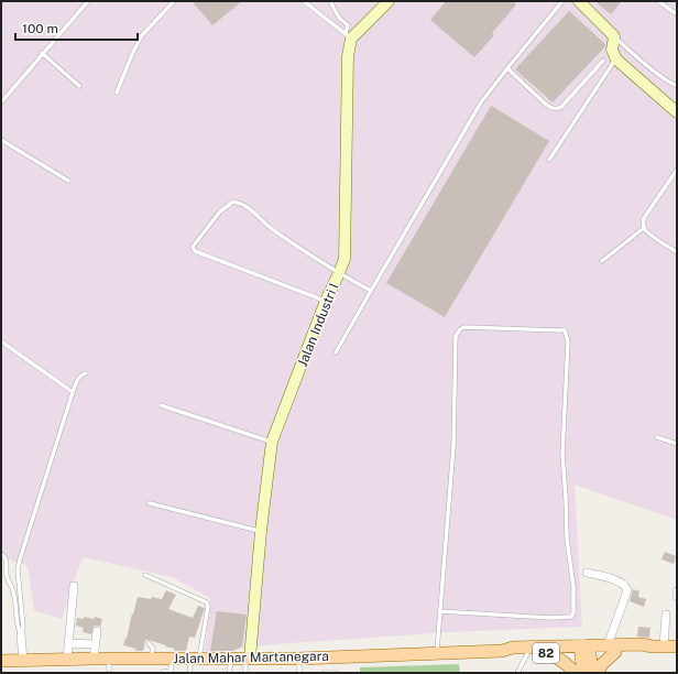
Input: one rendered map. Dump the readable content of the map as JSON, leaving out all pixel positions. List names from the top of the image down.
{
  "streets": {
    "main road": ["Jalan Industri I", "82", "Jalan Mahar Martanegara"]
  },
  "crossings": [
    ["Jalan Industri I", "Jalan Mahar Martanegara"]
  ],
  "scale_bar": "100 m"
}
